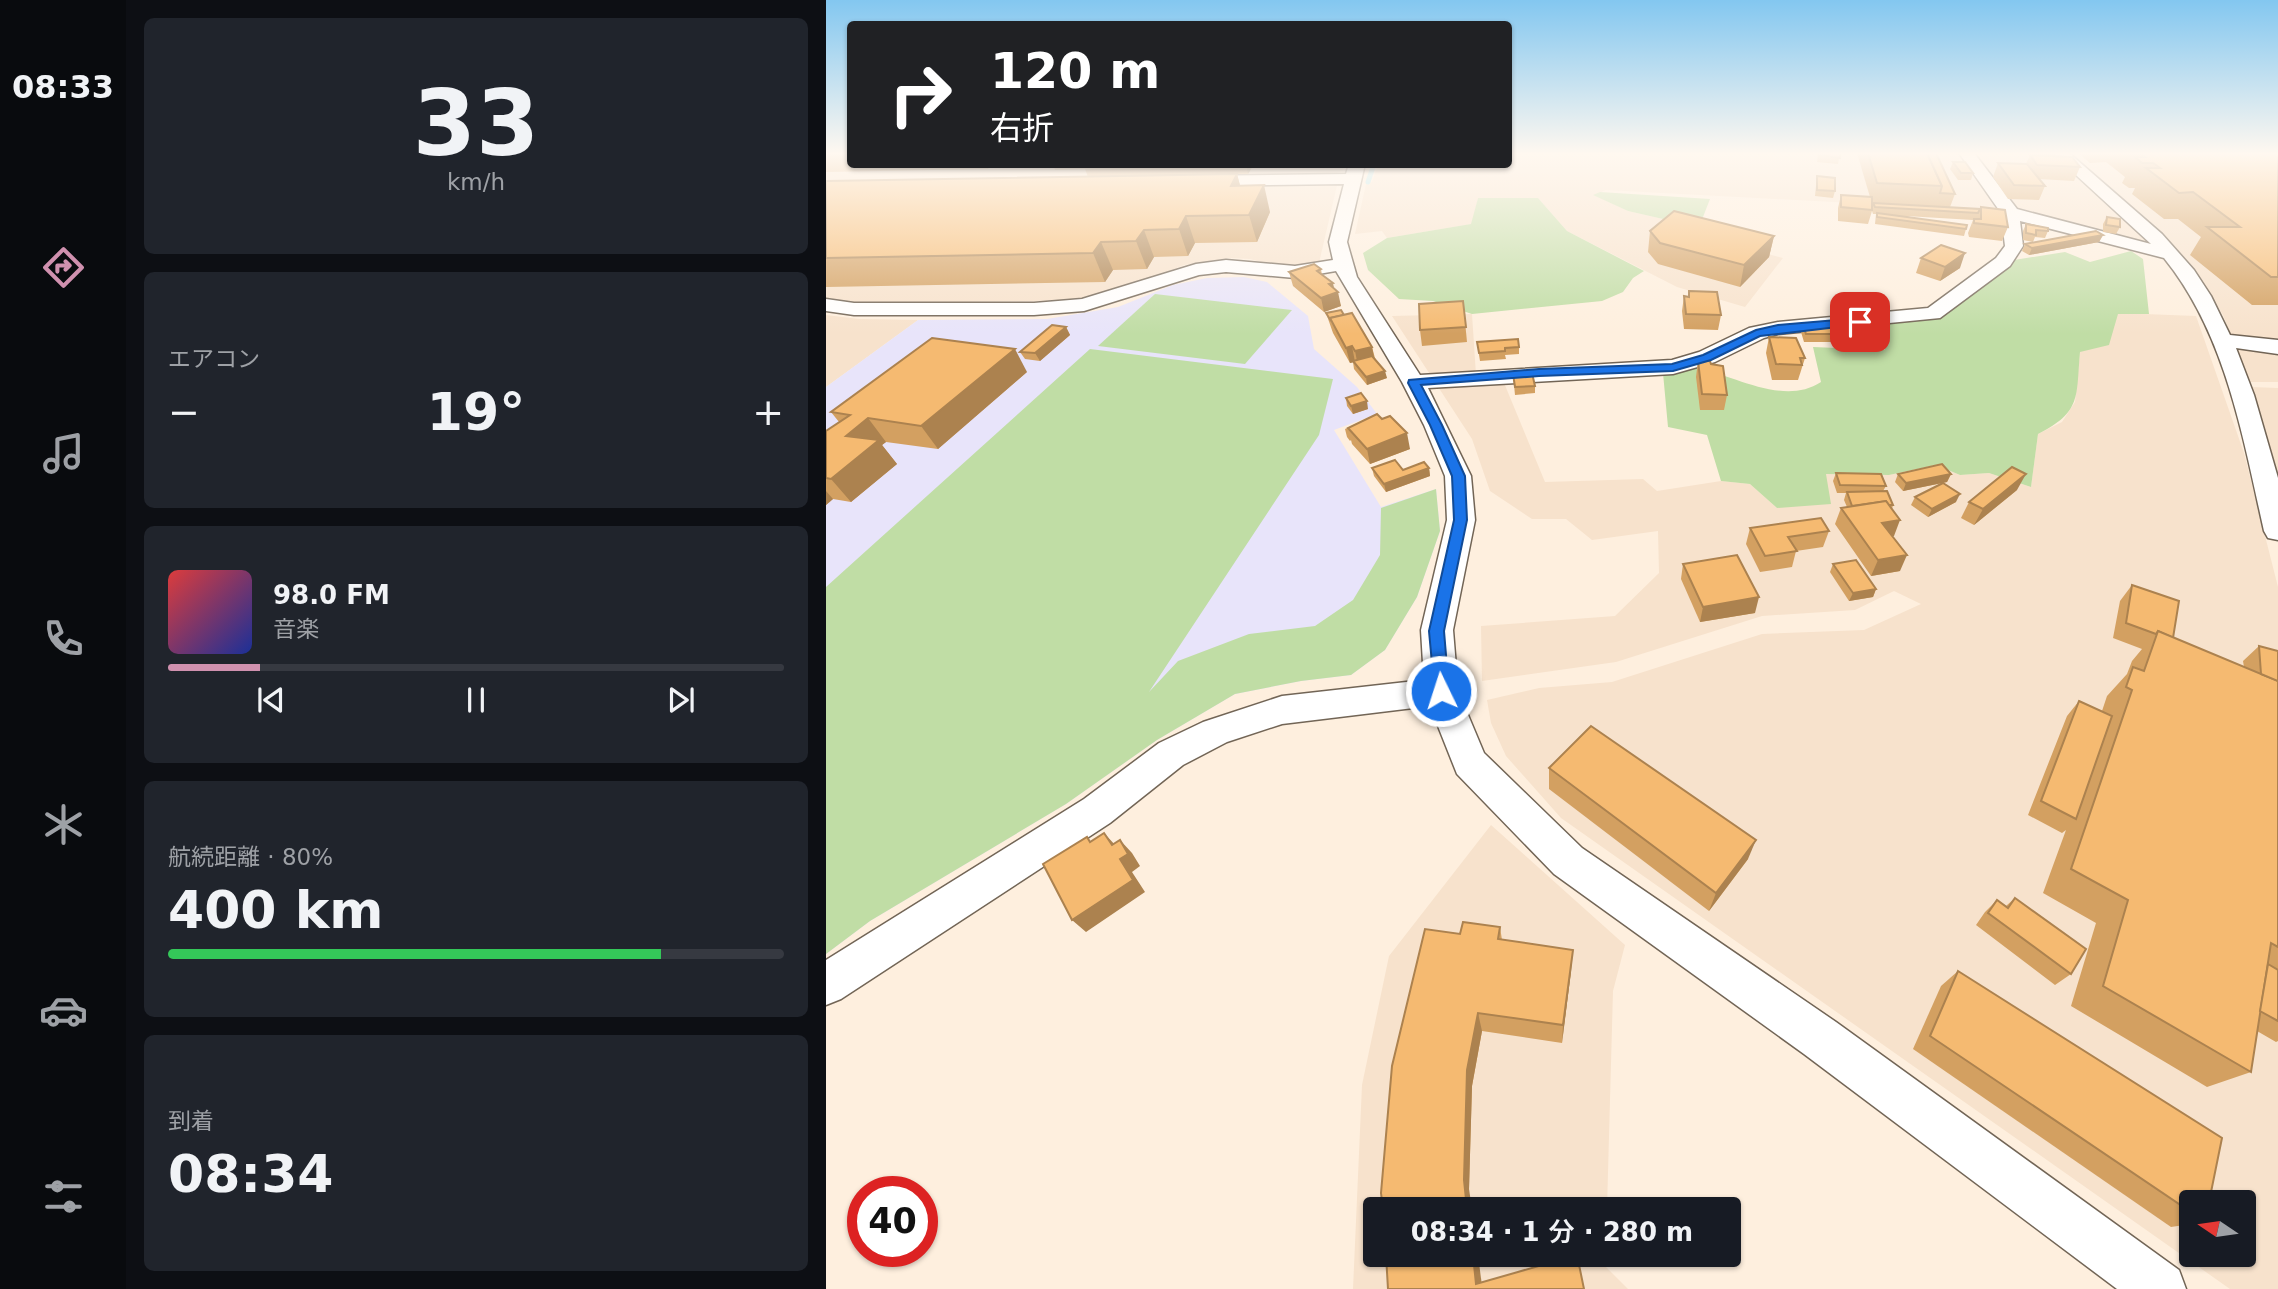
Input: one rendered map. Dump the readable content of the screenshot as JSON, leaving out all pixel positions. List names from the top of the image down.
{
  "north": "left",
  "page": {
    "tabs": "08:33",
    "tile": [
      ["33", "km/h"],
      "エアコン",
      ["航続距離 · 80%", "400 km"],
      ["到着", "08:34"]
    ],
    "turn": ["120 m", "右折"],
    "heat": ["−", "19°", "+"],
    "song": ["98.0 FM", "音楽"],
    "limit": "40",
    "trip": "08:34 · 1 分 · 280 m"
  }
}
